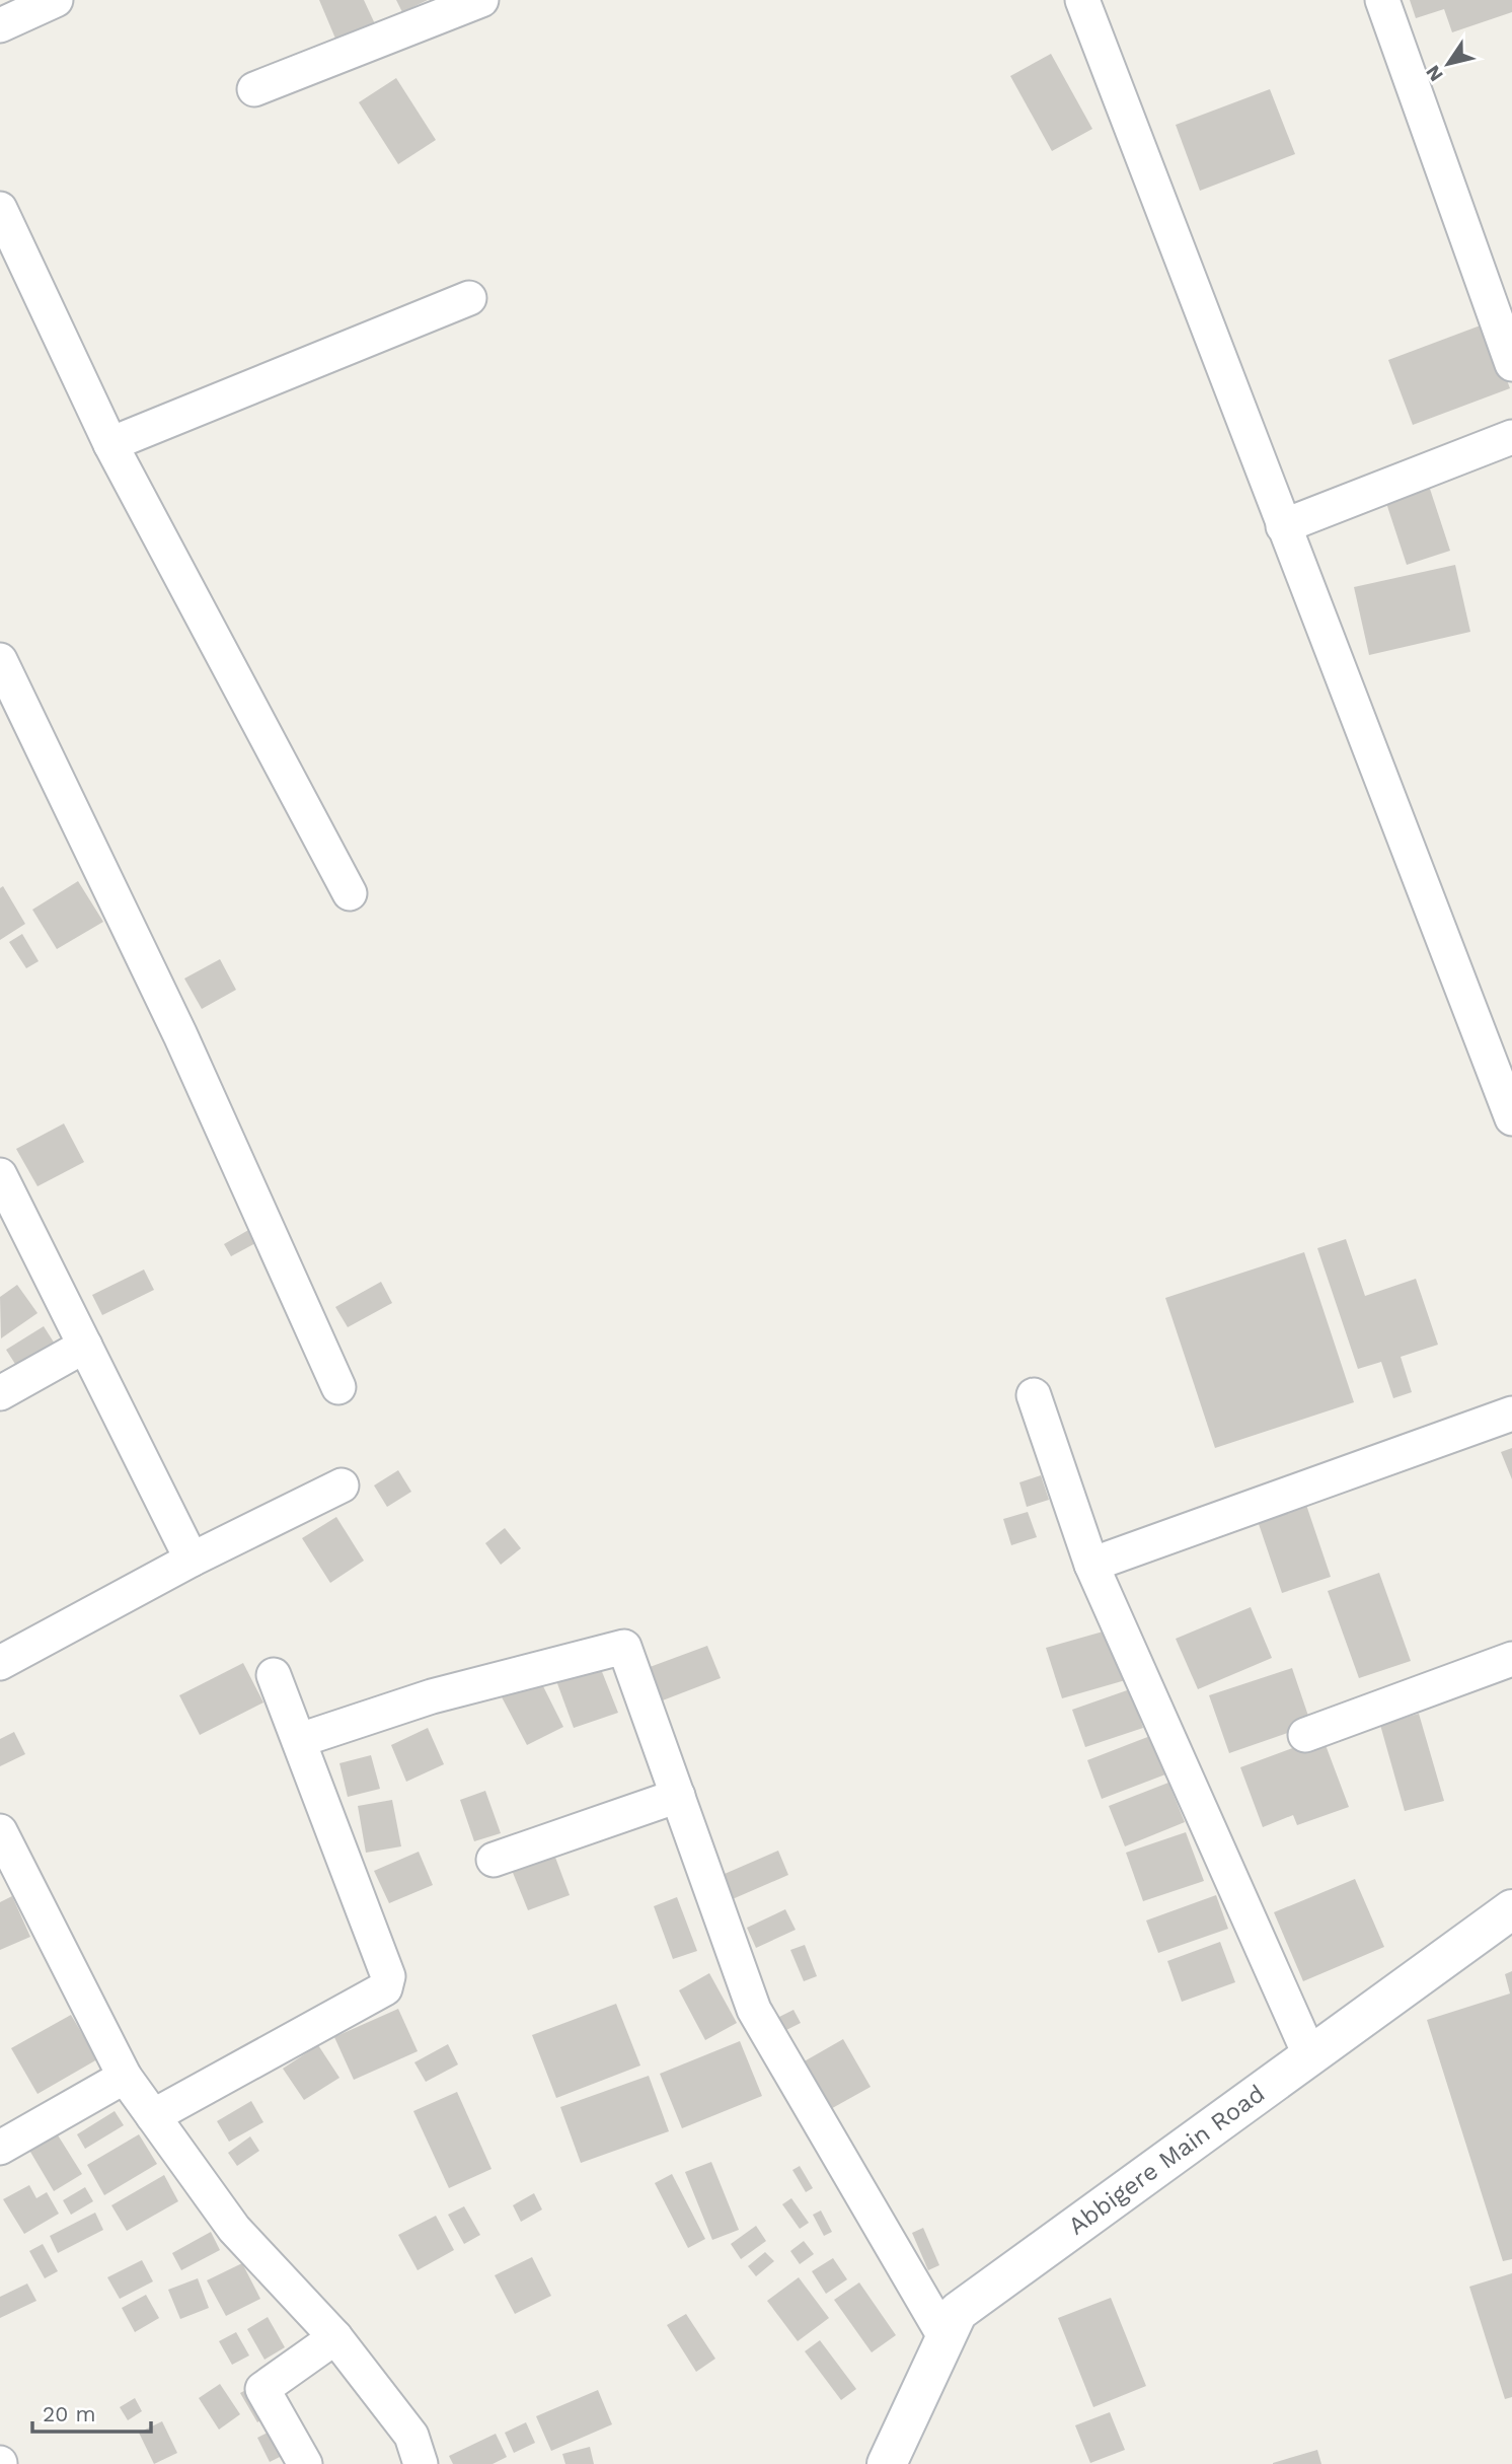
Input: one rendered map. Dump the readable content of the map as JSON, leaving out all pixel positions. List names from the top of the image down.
{
  "streets": {
    "main road": ["Abbigere Main Road"]
  },
  "scale_bar": "20 m",
  "north": "bottom left"
}
